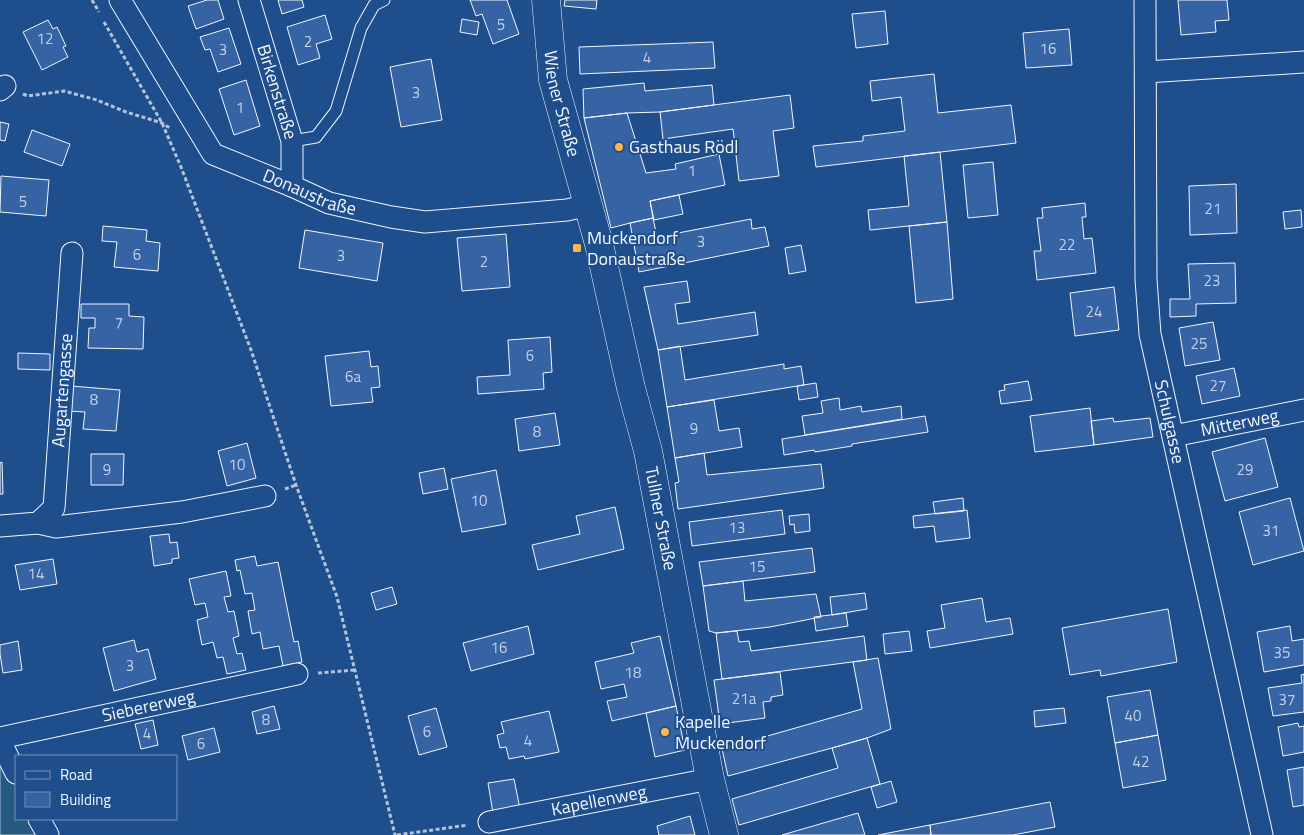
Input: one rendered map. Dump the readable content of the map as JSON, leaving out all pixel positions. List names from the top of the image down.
{
  "streets": {
    "main road": ["Wiener Straße", "Tullner Straße"],
    "street": [
      "Birkenstraße",
      "Donaustraße",
      "Augartengasse",
      "Schulgasse",
      "Mitterweg",
      "Siebererweg",
      "Kapellenweg"
    ]
  },
  "crossings": [
    ["Birkenstraße", "Donaustraße"],
    ["Wiener Straße", "Donaustraße"],
    ["Wiener Straße", "Tullner Straße"],
    ["Donaustraße", "Tullner Straße"],
    ["Schulgasse", "Mitterweg"],
    ["Tullner Straße", "Kapellenweg"]
  ],
  "places": {
    "other": ["Gasthaus Rödl", "Kapelle Muckendorf"],
    "transit": ["Muckendorf Donaustraße"]
  },
  "house_numbers": [
    "5",
    "12",
    "2",
    "16",
    "3",
    "4",
    "3",
    "1",
    "1",
    "5",
    "21",
    "3",
    "22",
    "6",
    "3",
    "2",
    "23",
    "24",
    "7",
    "25",
    "6",
    "6a",
    "27",
    "8",
    "9",
    "8",
    "10",
    "9",
    "29",
    "10",
    "13",
    "31",
    "15",
    "14",
    "16",
    "35",
    "3",
    "18",
    "21a",
    "37",
    "40",
    "8",
    "6",
    "4",
    "4",
    "6",
    "42"
  ],
  "legend": ["Road", "Building"]
}
